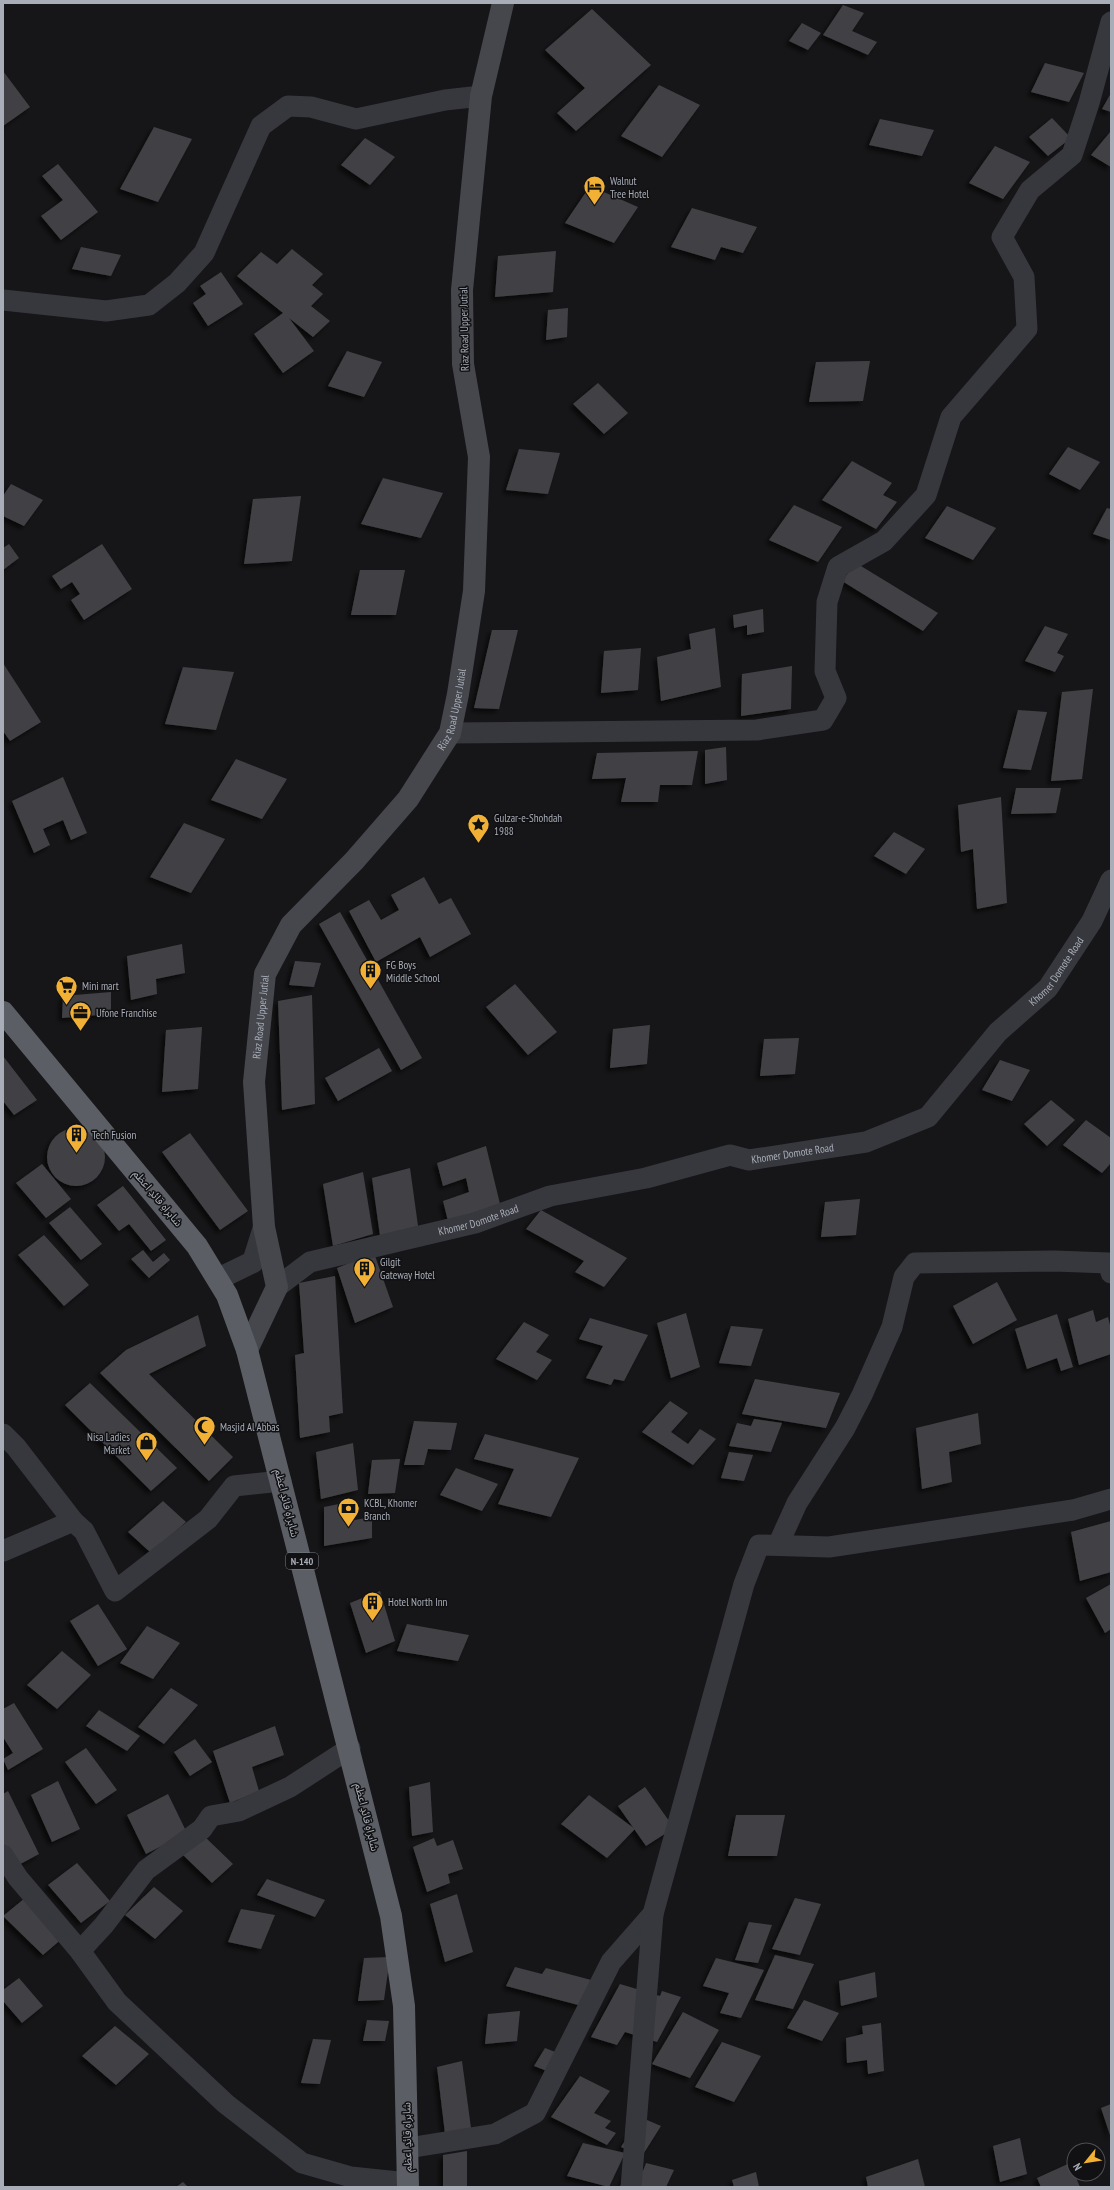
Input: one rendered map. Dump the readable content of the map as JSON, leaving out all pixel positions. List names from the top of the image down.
{
  "streets": {
    "highway": ["شاہراہِ قائدِ اعظم", "N-140"],
    "main road": ["Riaz Road Upper Jutial"],
    "street": ["Khomer Domote Road"]
  },
  "crossings": [
    ["Riaz Road Upper Jutial", "Khomer Domote Road"]
  ],
  "places": {
    "hotel": ["Walnut Tree Hotel"],
    "place": ["Gulzar-e-Shohdah 1988"],
    "building": [
      "FG Boys Middle School",
      "Tech Fusion",
      "Gilgit Gateway Hotel",
      "Hotel North Inn"
    ],
    "supermarket": ["Mini mart"],
    "office": ["Ufone Franchise"],
    "mosque": ["Masjid Al Abbas"],
    "shop": ["Nisa Ladies Market"],
    "bank": ["KCBL, Khomer Branch"]
  },
  "north": "bottom left"
}
